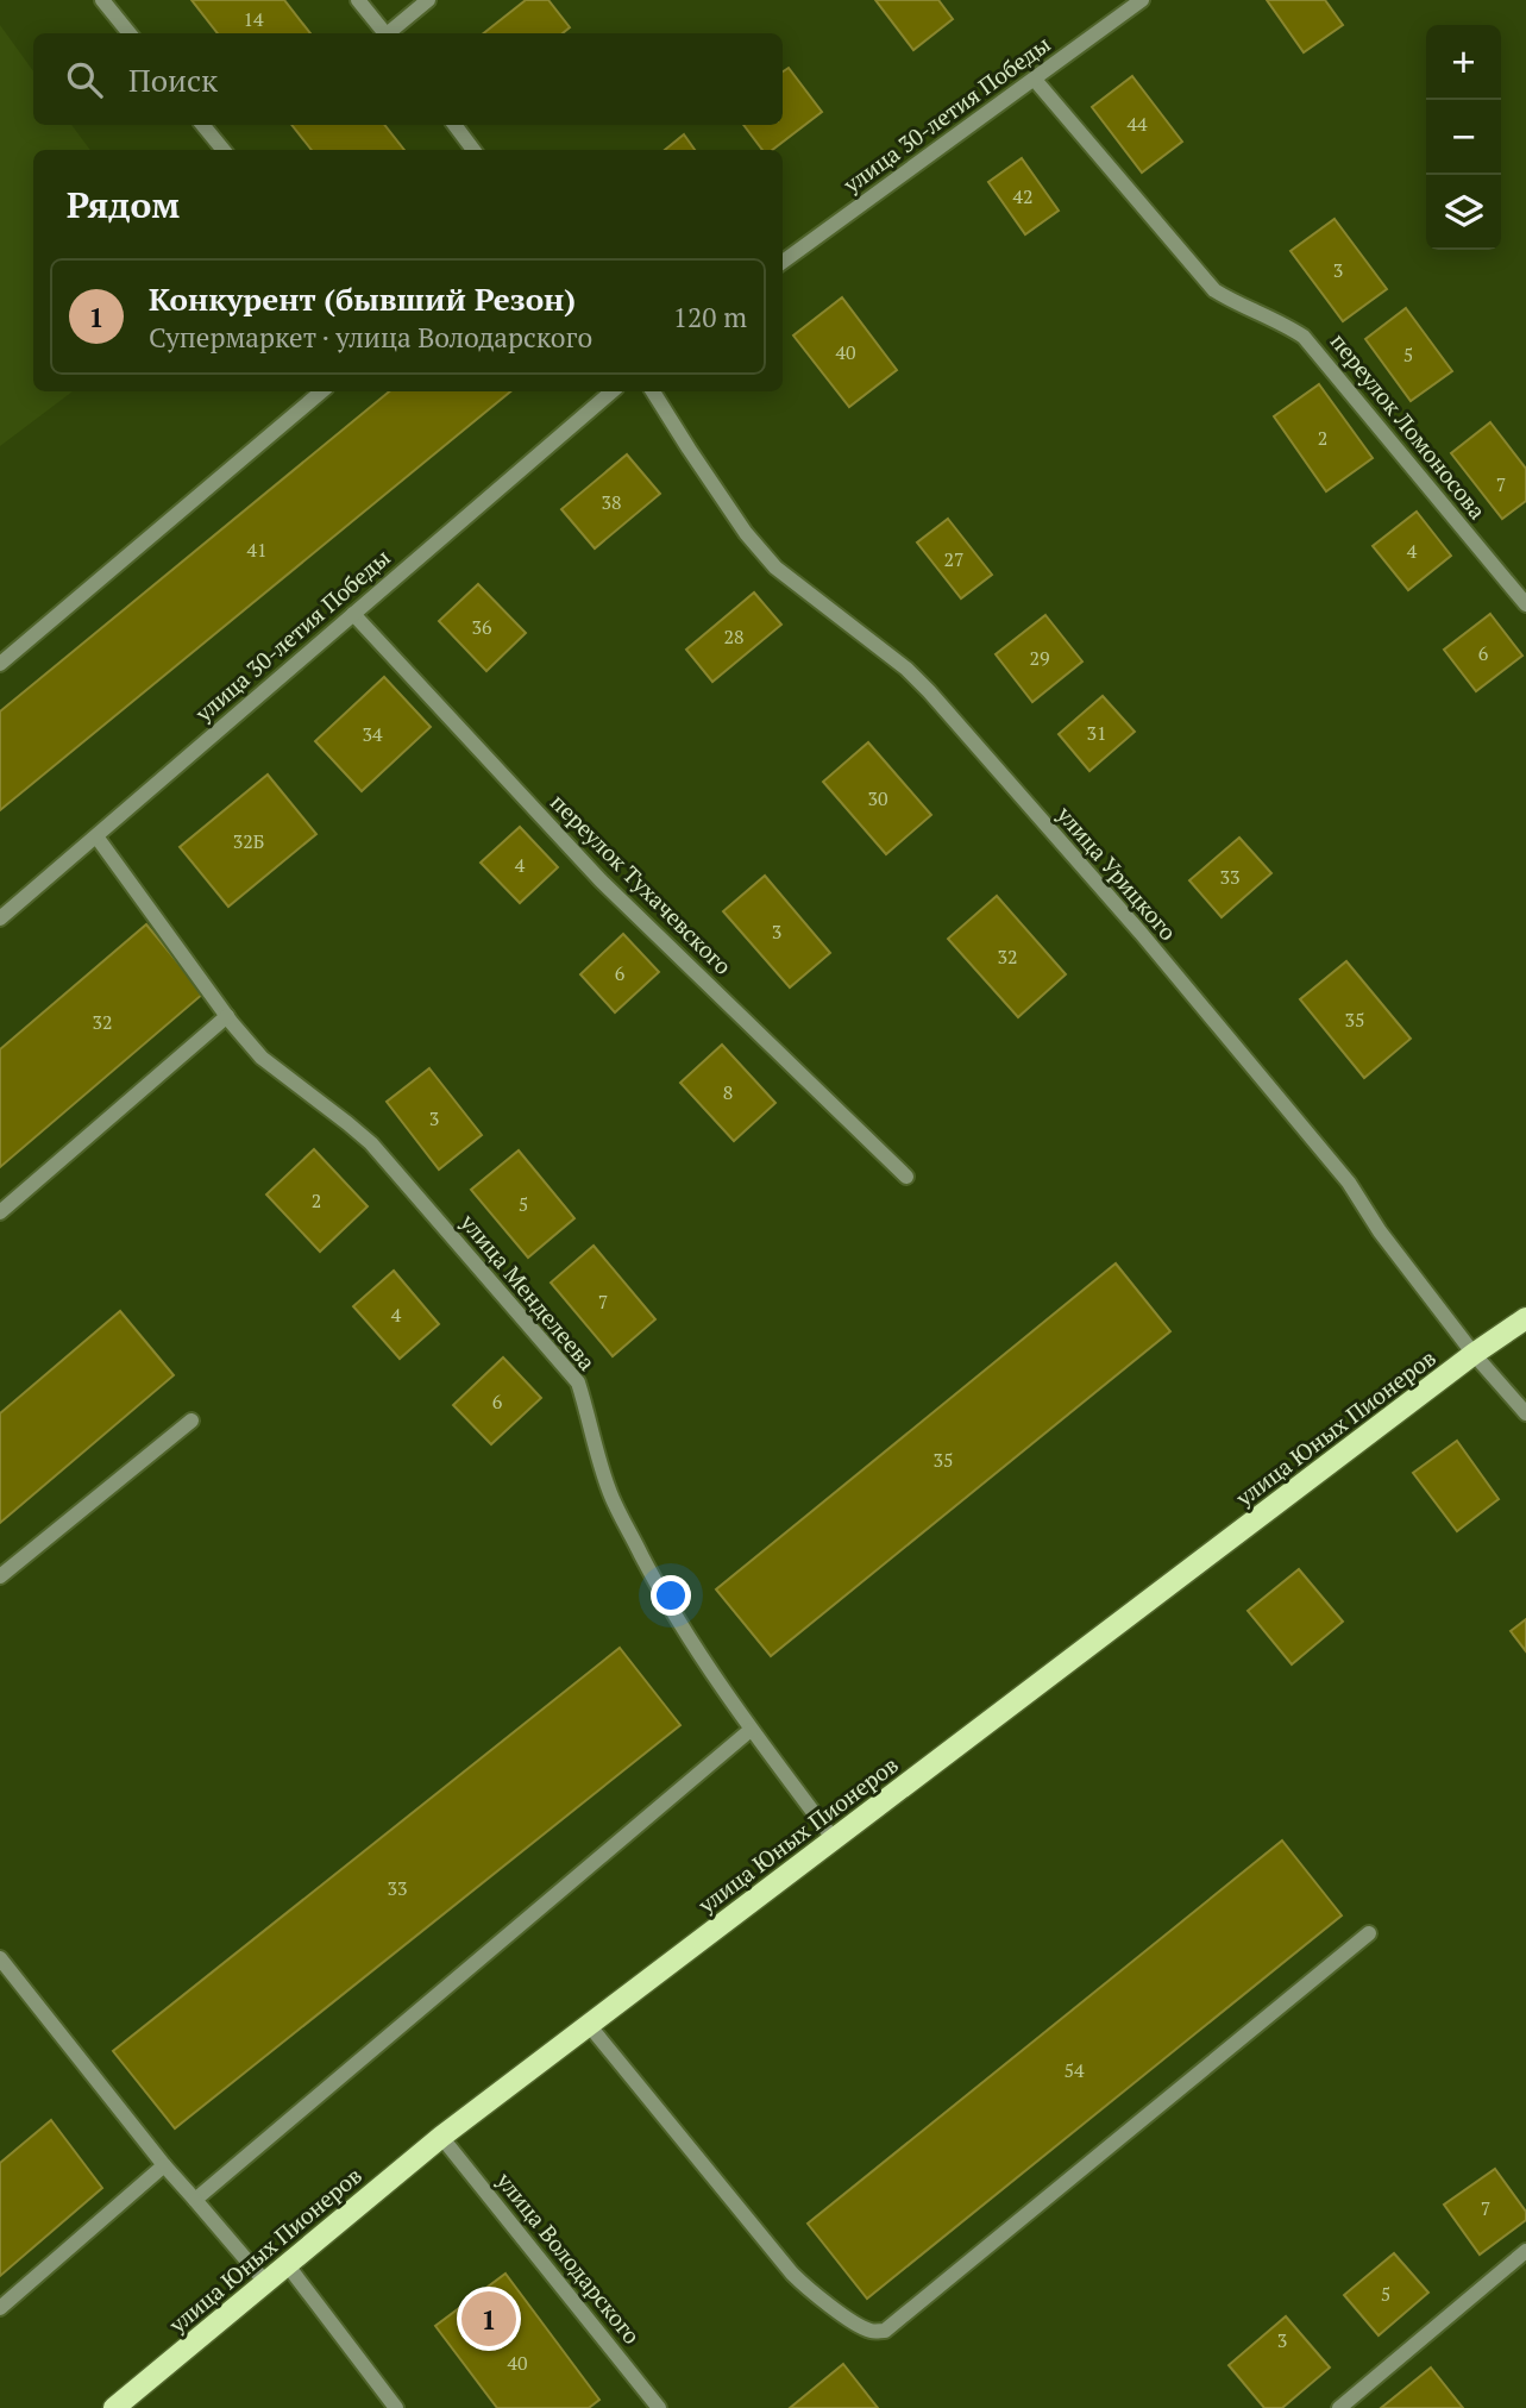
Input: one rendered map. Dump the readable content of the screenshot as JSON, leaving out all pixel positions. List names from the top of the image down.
{
  "streets": {
    "main road": ["улица Юных Пионеров"],
    "street": [
      "улица 30-летия Победы",
      "переулок Ломоносова",
      "улица Урицкого",
      "переулок Тухачевского",
      "улица Менделеева",
      "улица Володарского"
    ]
  },
  "crossings": [
    ["улица 30-летия Победы", "переулок Ломоносова"],
    ["улица 30-летия Победы", "переулок Тухачевского"],
    ["улица 30-летия Победы", "улица Менделеева"],
    ["улица Урицкого", "улица Юных Пионеров"],
    ["улица Менделеева", "улица Юных Пионеров"],
    ["улица Юных Пионеров", "улица Володарского"]
  ],
  "house_numbers": [
    "14",
    "44",
    "42",
    "3",
    "40",
    "5",
    "2",
    "7",
    "38",
    "41",
    "4",
    "27",
    "36",
    "28",
    "6",
    "29",
    "31",
    "34",
    "30",
    "32Б",
    "4",
    "33",
    "3",
    "32",
    "6",
    "35",
    "32",
    "8",
    "3",
    "2",
    "5",
    "7",
    "4",
    "6",
    "35",
    "33",
    "54",
    "7",
    "5",
    "3",
    "40"
  ],
  "page": {
    "map_buttons": ["+", "−"],
    "search": "Поиск",
    "heading": "Рядом",
    "list": [
      {
        "mark": "1",
        "name": "Конкурент (бывший Резон)",
        "note": "Супермаркет · улица Володарского",
        "value": "120 m"
      }
    ],
    "pins": "1"
  }
}
